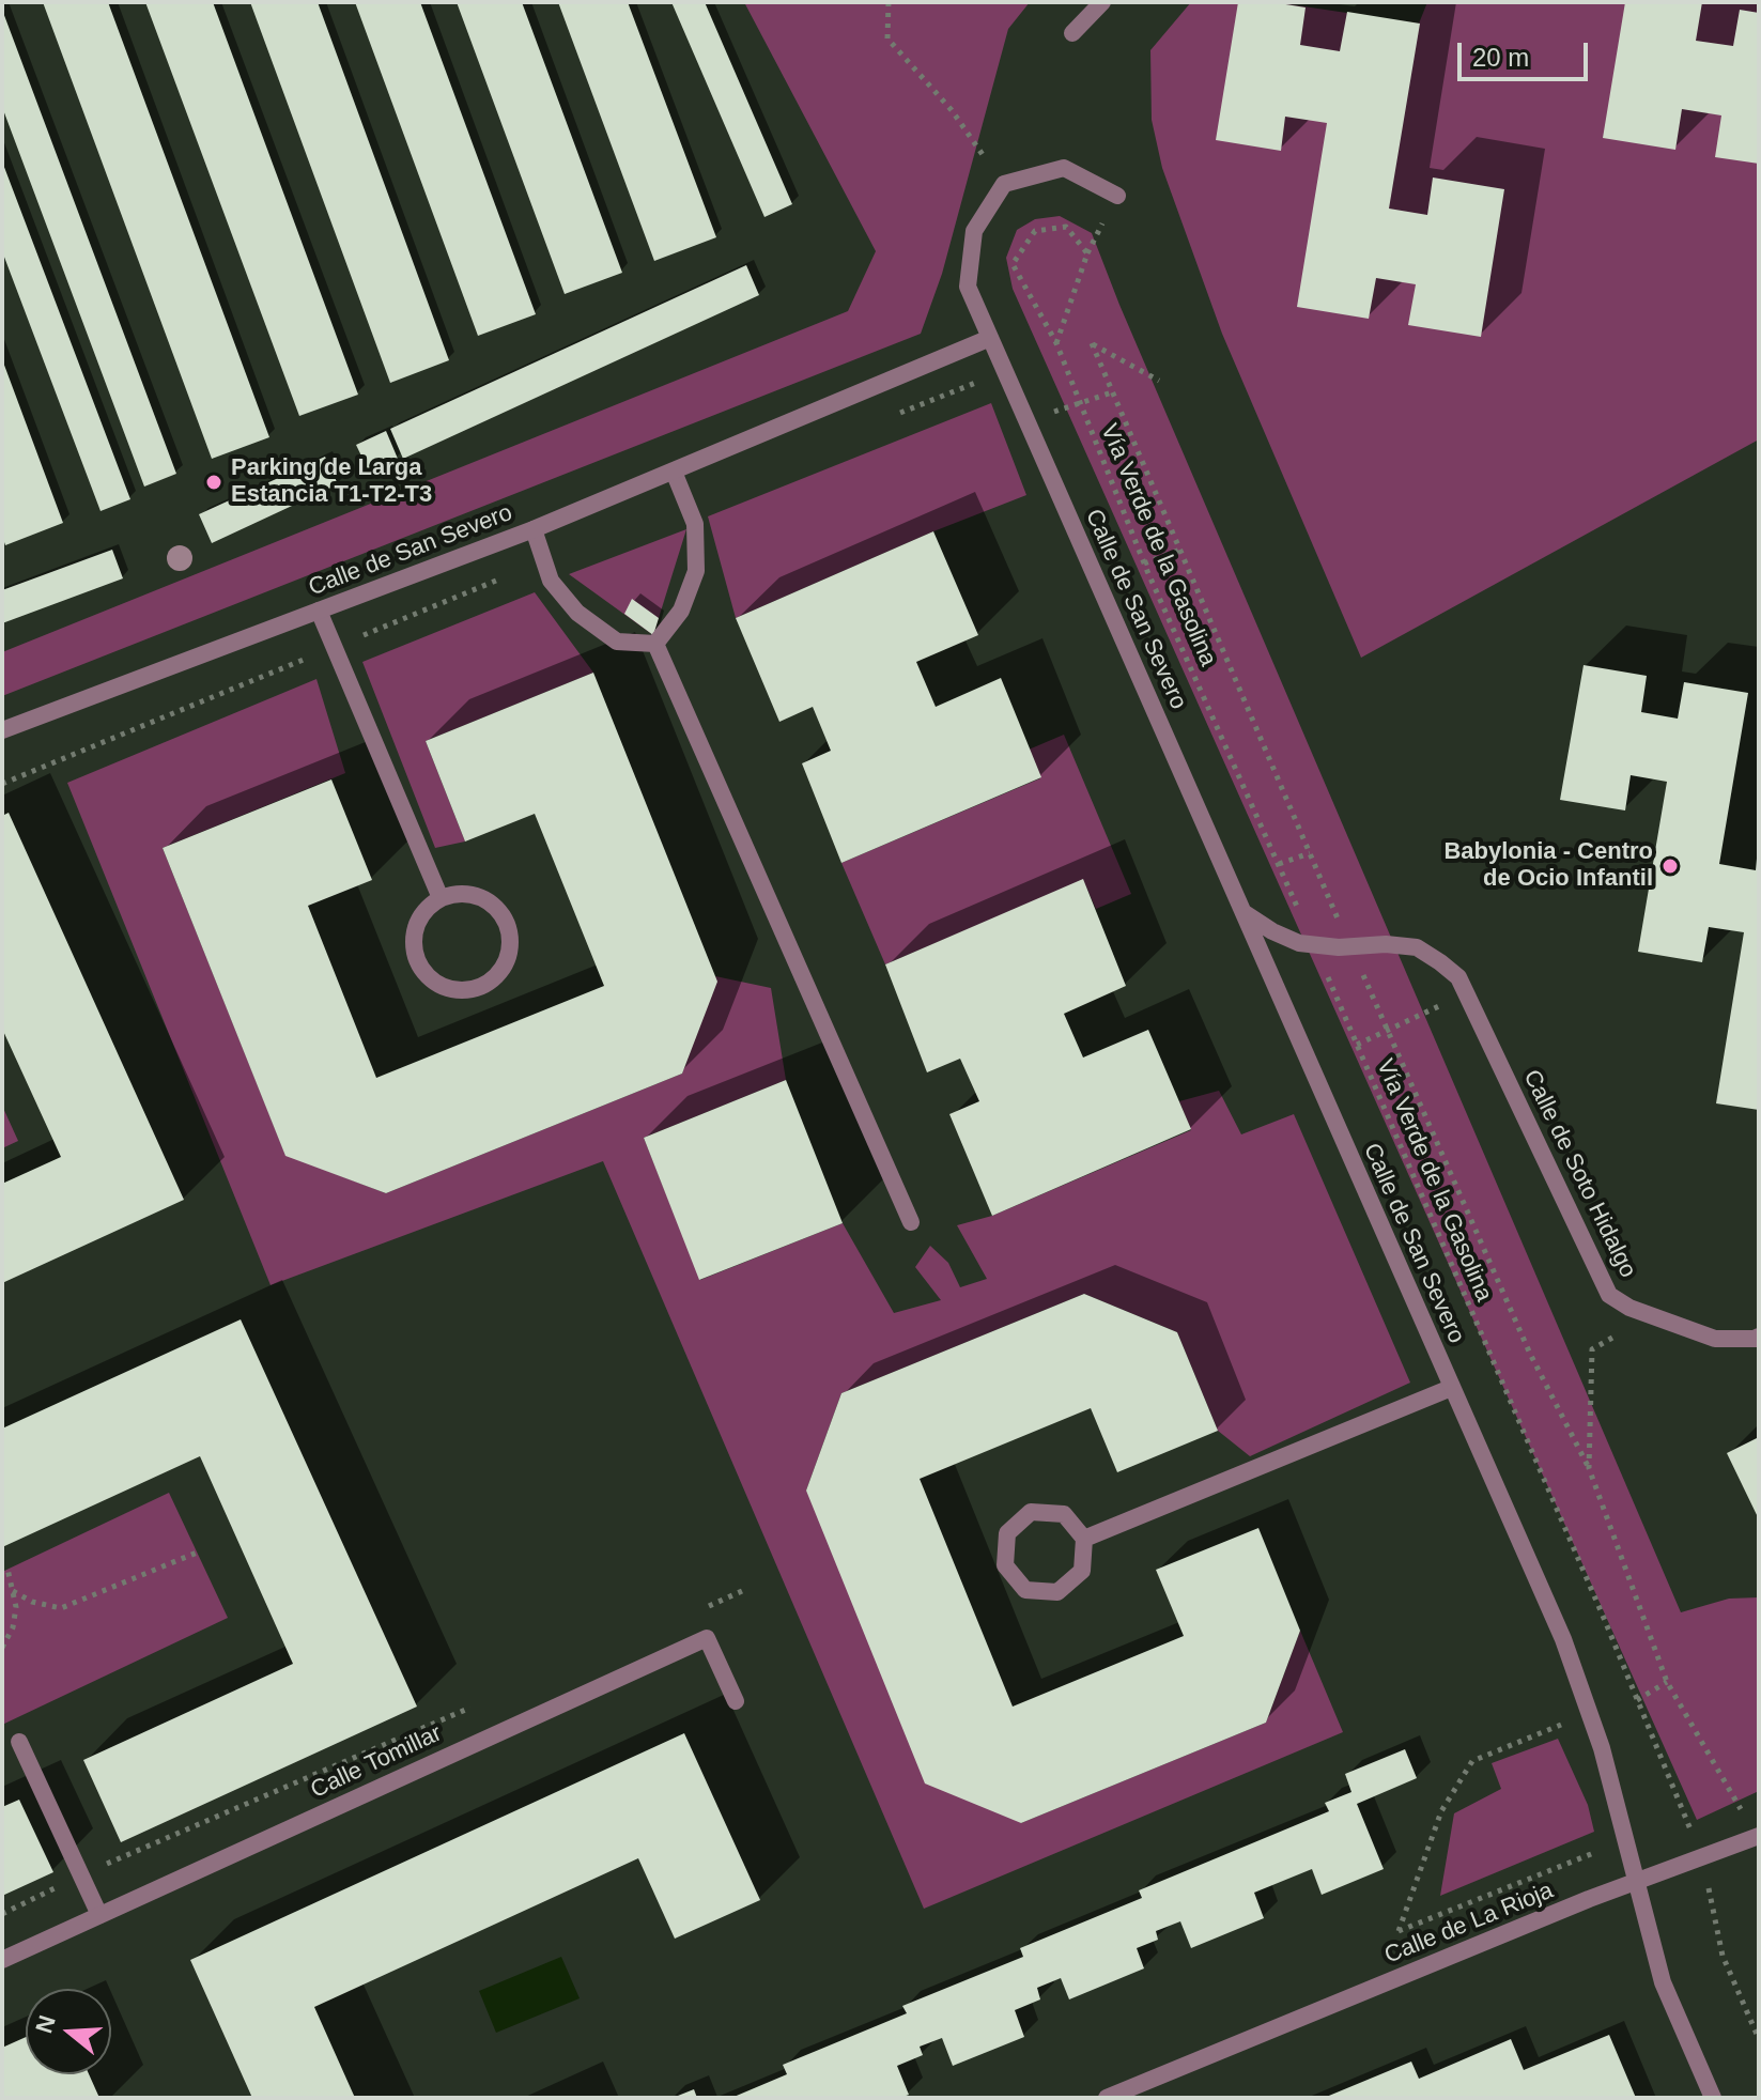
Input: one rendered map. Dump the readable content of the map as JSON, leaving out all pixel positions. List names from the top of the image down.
{
  "streets": {
    "street": [
      "Calle de San Severo",
      "Calle de Soto Hidalgo",
      "Calle Tomillar",
      "Calle de La Rioja"
    ],
    "path": ["Vía Verde de la Gasolina"]
  },
  "crossings": [
    ["Vía Verde de la Gasolina", "Calle de La Rioja"],
    ["Calle de San Severo", "Calle de La Rioja"]
  ],
  "places": ["Parking de Larga Estancia T1-T2-T3", "Babylonia - Centro de Ocio Infantil"],
  "scale_bar": "20 m",
  "north": "left"
}
